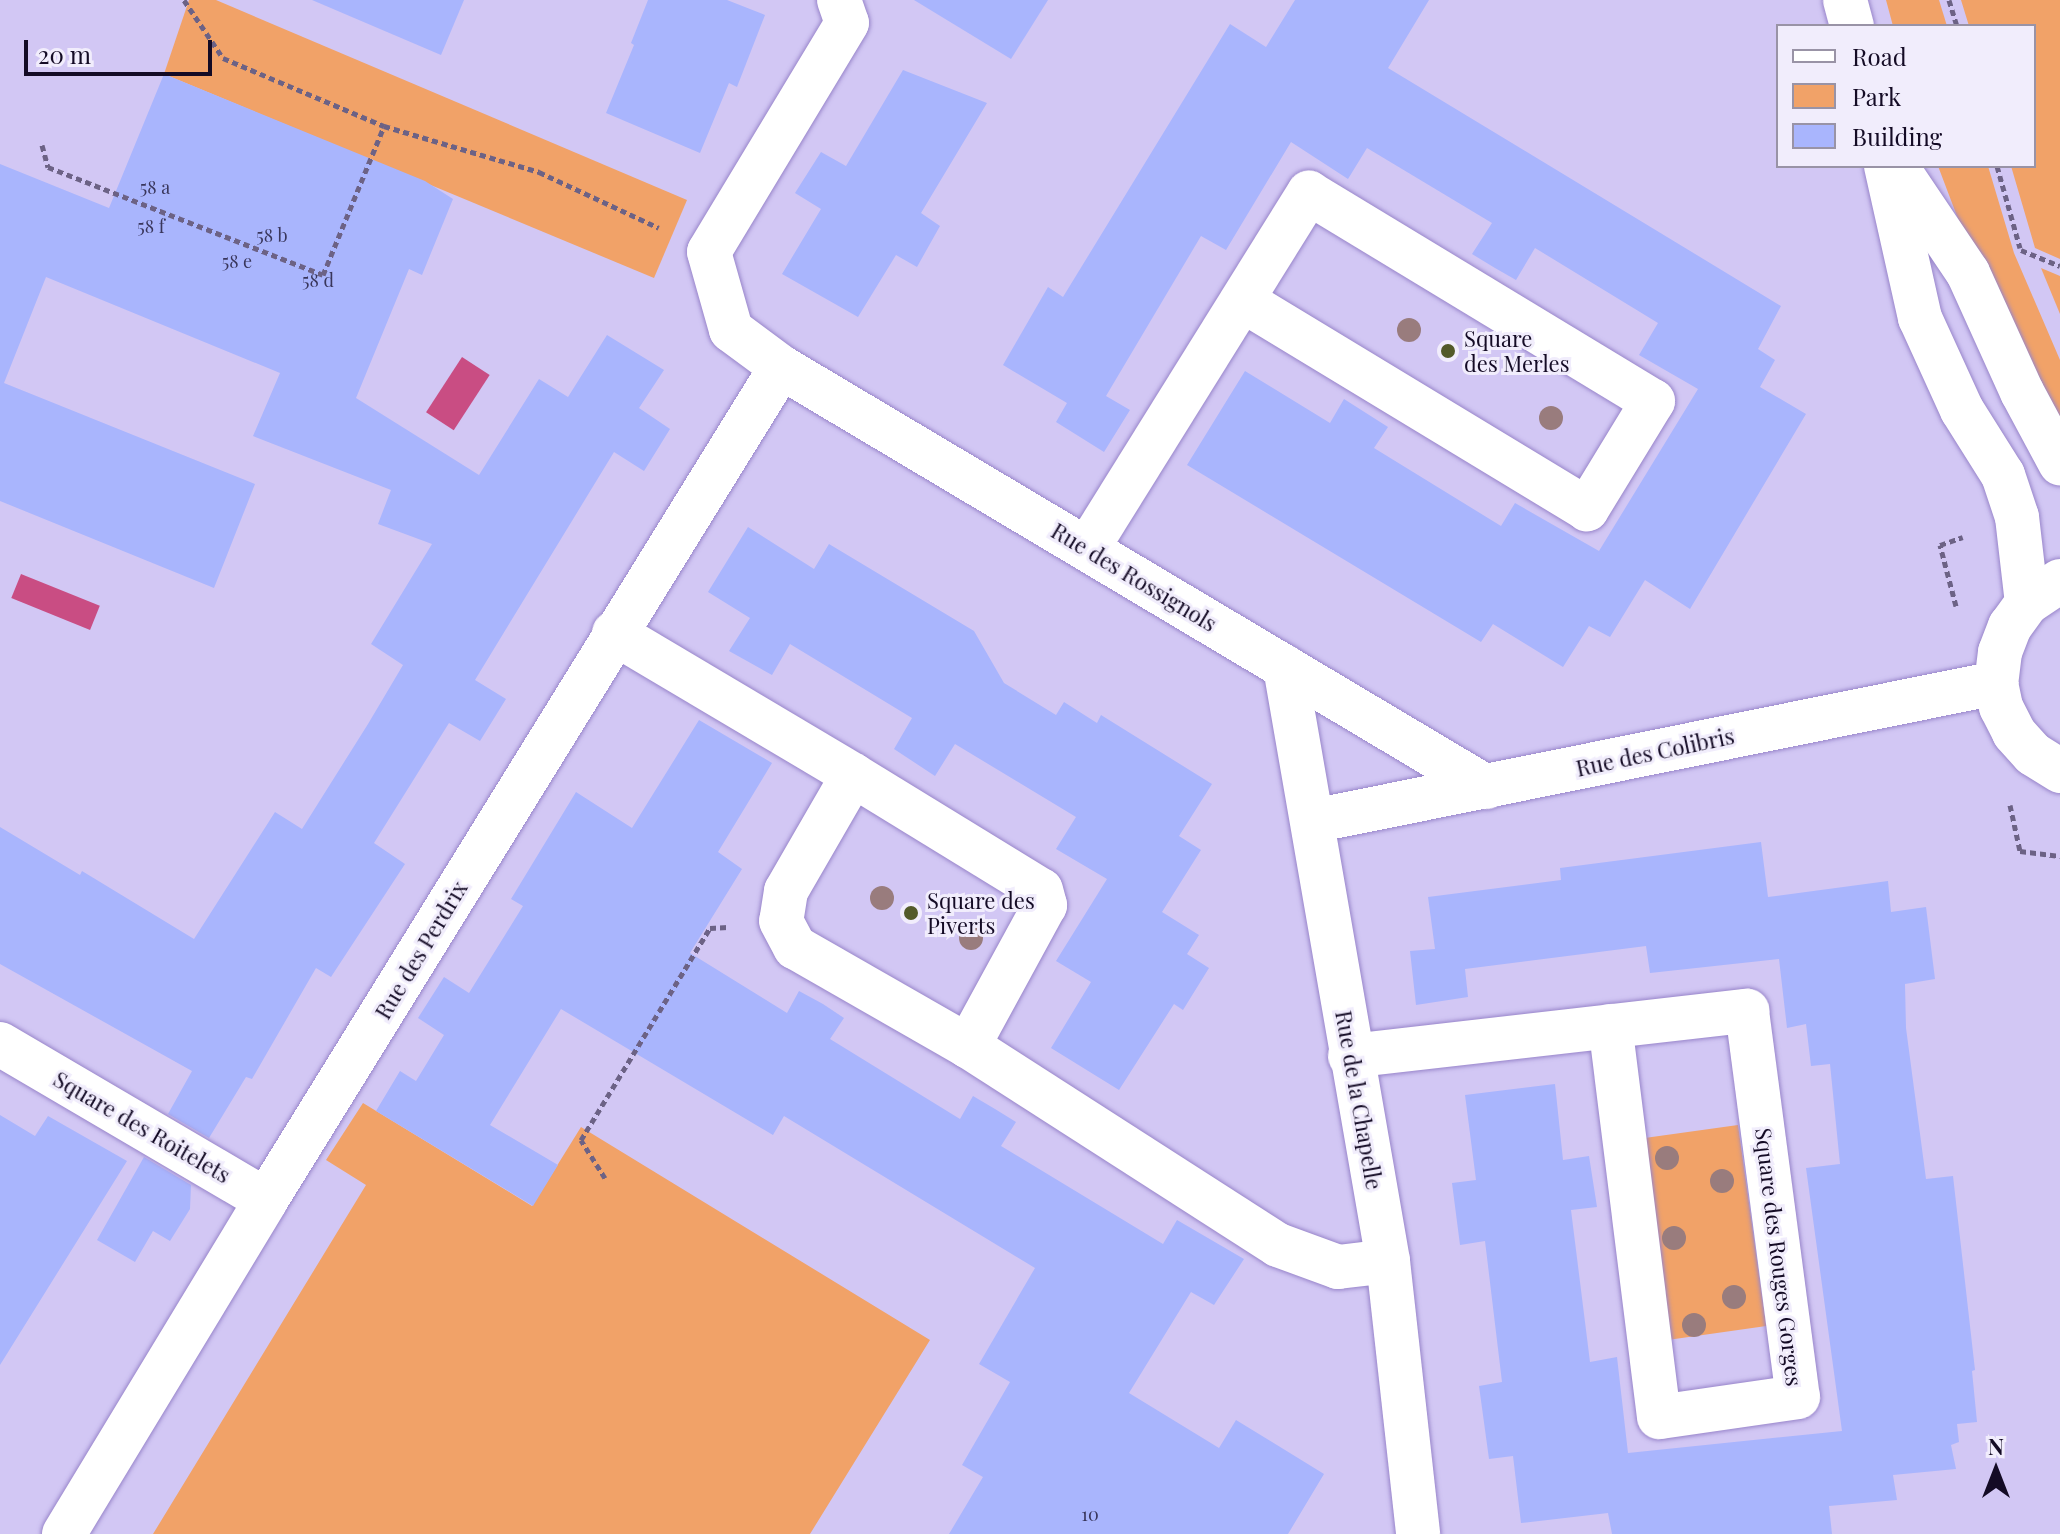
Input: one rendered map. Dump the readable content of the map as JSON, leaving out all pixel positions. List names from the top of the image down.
{
  "streets": {
    "street": [
      "Rue des Rossignols",
      "Rue des Colibris",
      "Rue des Perdrix",
      "Rue de la Chapelle",
      "Square des Roitelets",
      "Square des Rouges Gorges"
    ]
  },
  "crossings": [
    ["Rue des Rossignols", "Rue des Colibris"],
    ["Rue des Rossignols", "Rue des Perdrix"],
    ["Rue des Rossignols", "Rue de la Chapelle"],
    ["Rue des Colibris", "Rue de la Chapelle"],
    ["Rue des Perdrix", "Square des Roitelets"],
    ["Rue de la Chapelle", "Square des Rouges Gorges"]
  ],
  "places": ["Square des Merles", "Square des Piverts"],
  "house_numbers": [
    "58 a",
    "58 f",
    "58 b",
    "58 e",
    "58 d",
    "10"
  ],
  "legend": ["Road", "Park", "Building"],
  "scale_bar": "20 m",
  "north": "top"
}
